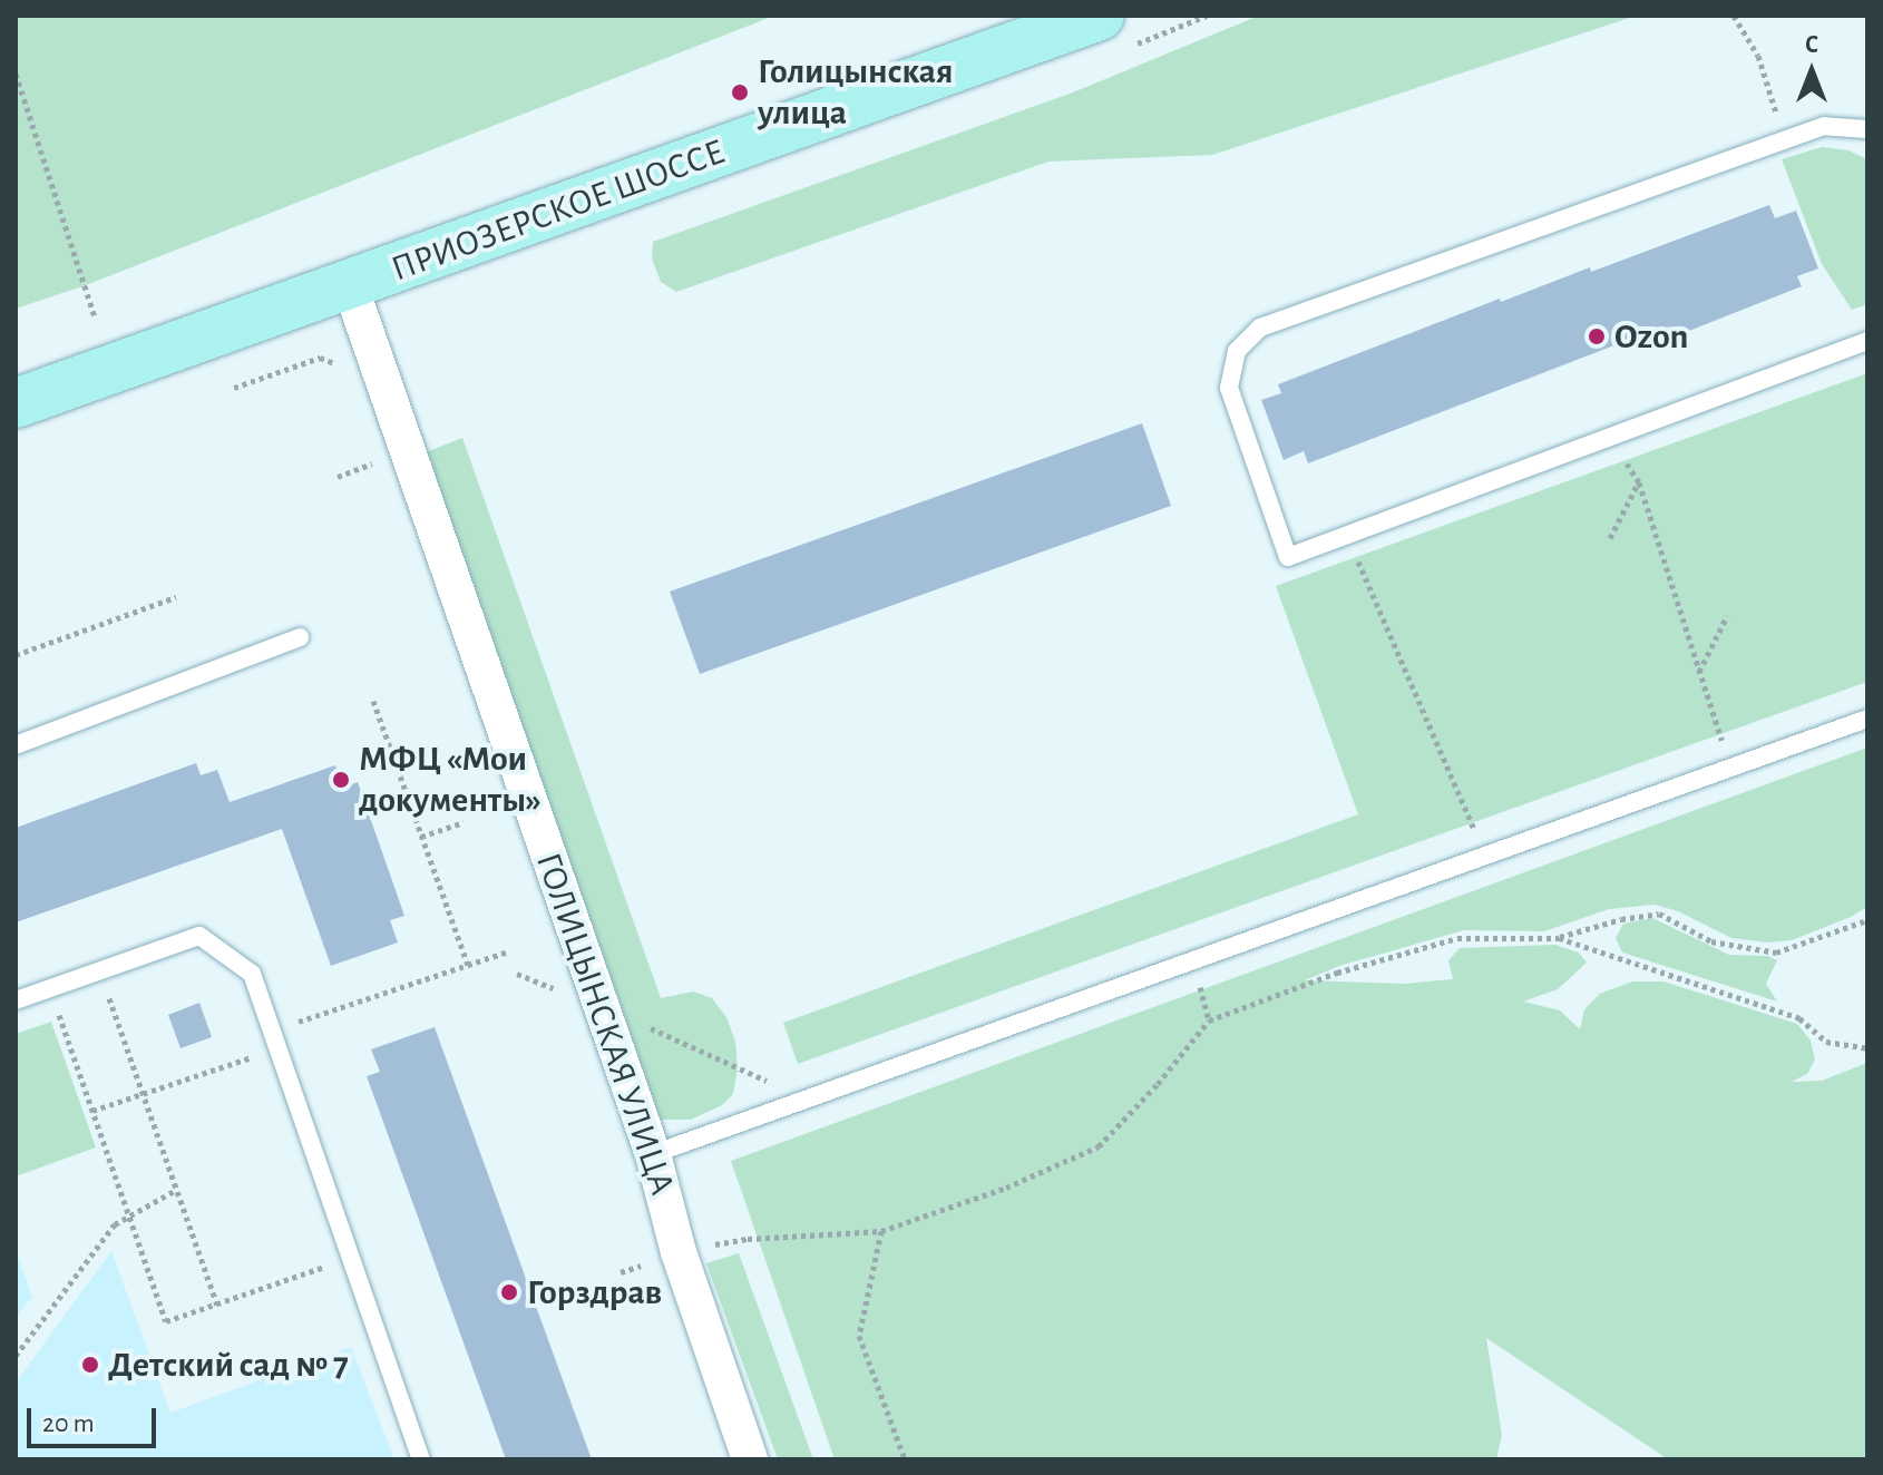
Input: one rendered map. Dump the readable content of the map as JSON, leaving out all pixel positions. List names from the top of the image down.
{
  "streets": {
    "main road": ["ПРИОЗЕРСКОЕ ШОССЕ"],
    "street": ["ГОЛИЦЫНСКАЯ УЛИЦА"]
  },
  "crossings": [
    ["ПРИОЗЕРСКОЕ ШОССЕ", "ГОЛИЦЫНСКАЯ УЛИЦА"]
  ],
  "places": [
    "Голицынская улица",
    "Ozon",
    "МФЦ «Мои документы»",
    "Горздрав",
    "Детский сад № 7"
  ],
  "scale_bar": "20 m",
  "north": "top"
}
